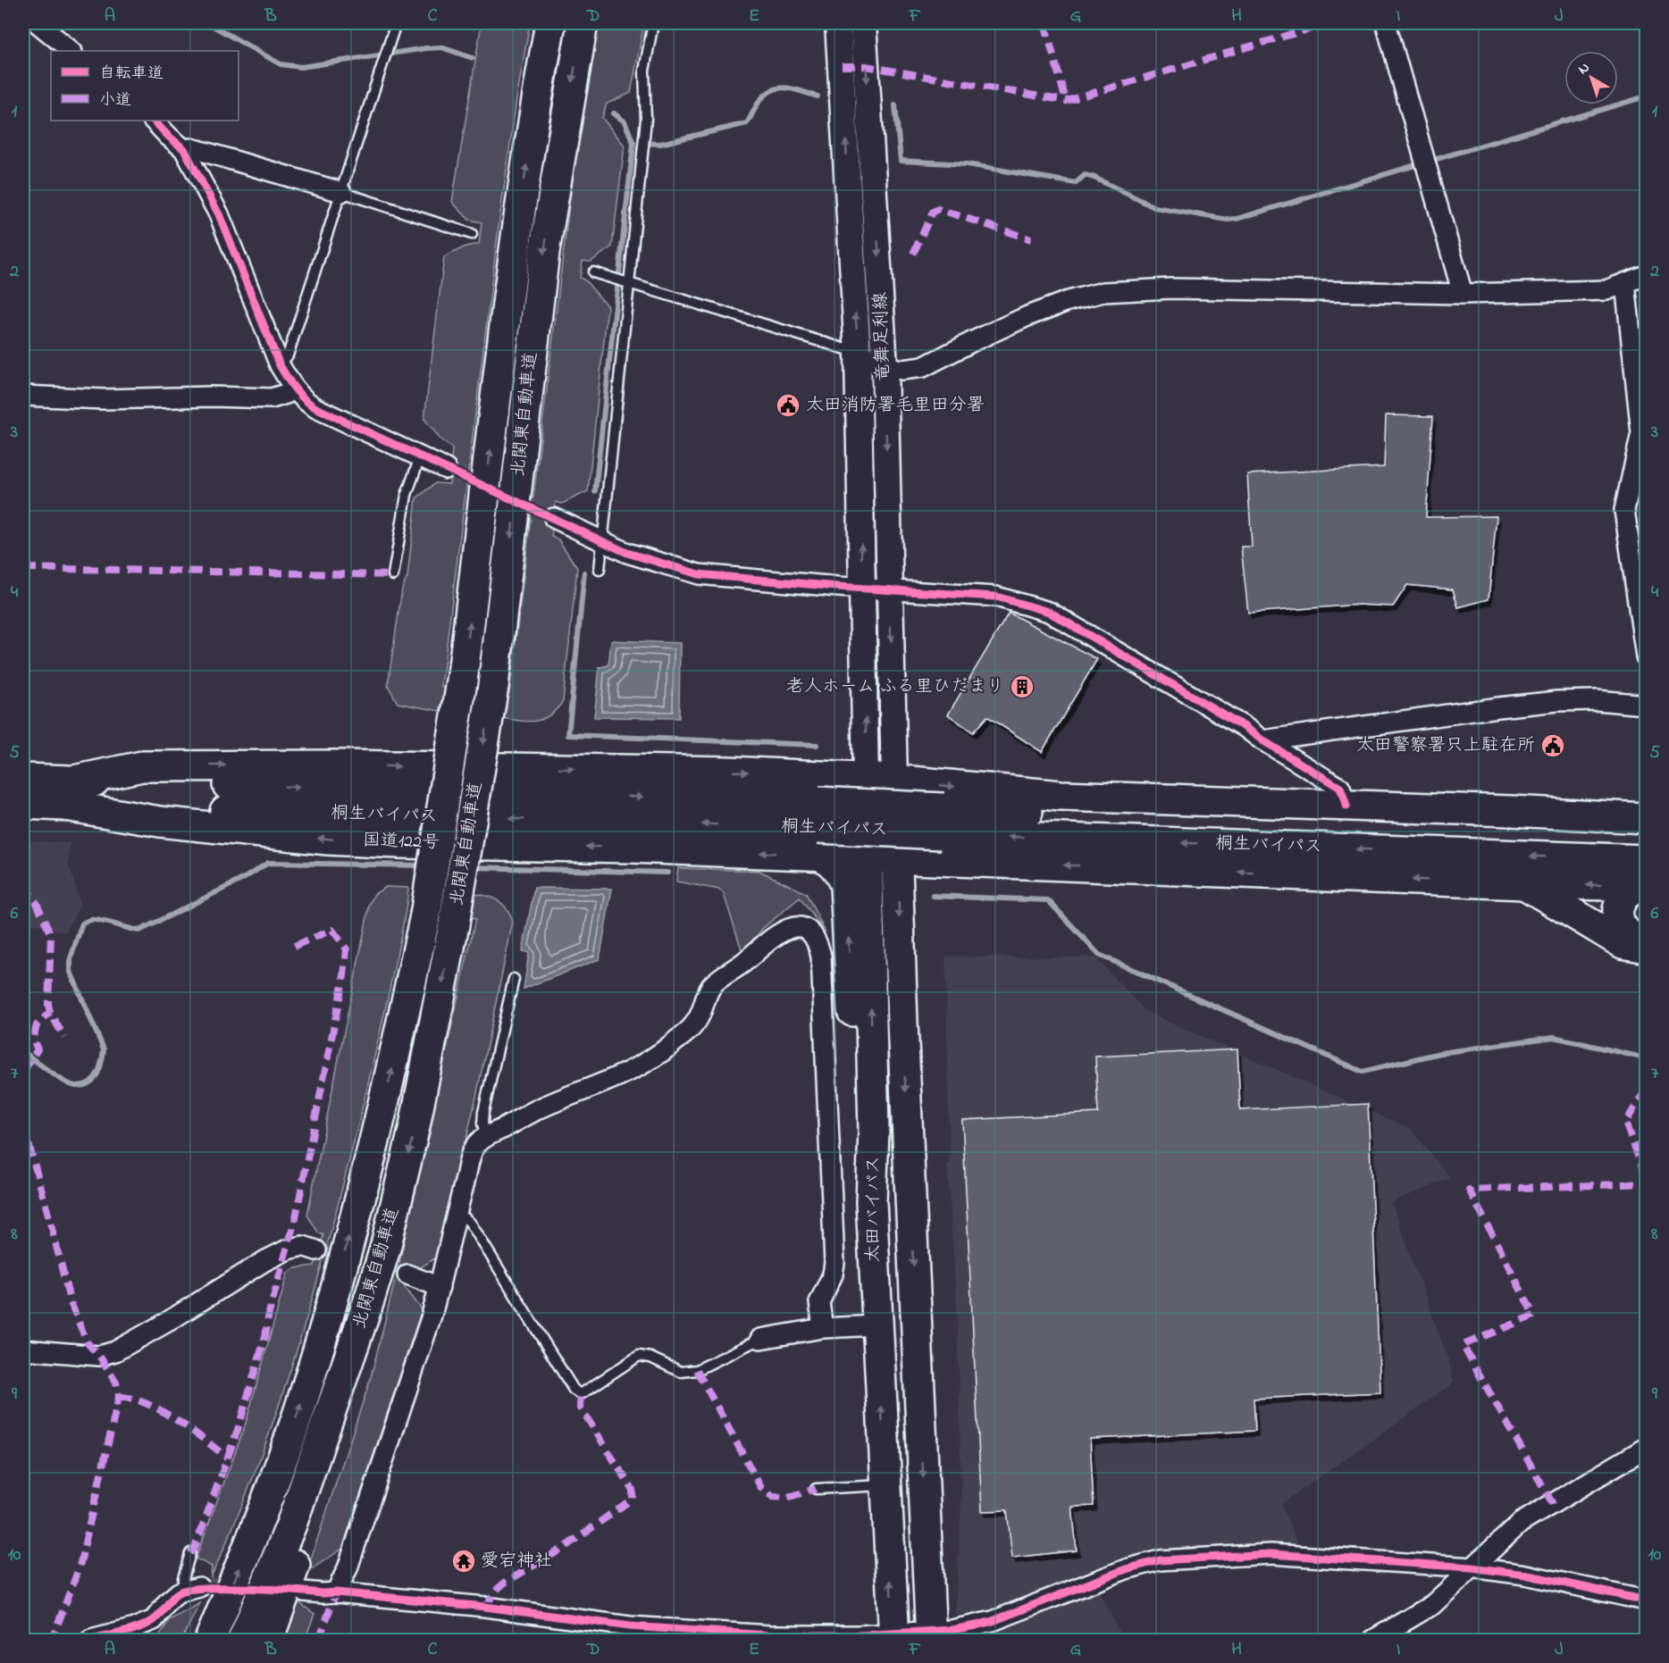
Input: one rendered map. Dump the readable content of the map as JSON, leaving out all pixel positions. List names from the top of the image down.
{
  "streets": {
    "highway": [
      "北関東自動車道",
      "桐生バイパス",
      "国道122号",
      "太田バイパス"
    ],
    "main road": ["竜舞足利線"]
  },
  "crossings": [
    ["竜舞足利線", "太田バイパス"],
    ["桐生バイパス", "国道122号"],
    ["国道122号", "太田バイパス"]
  ],
  "places": {
    "public building": ["太田消防署毛里田分署", "太田警察署只上駐在所"],
    "building": ["老人ホーム ふる里ひだまり"],
    "temple": ["愛宕神社"]
  },
  "legend": ["自転車道", "小道"],
  "north": "top left",
  "grid": {
    "columns": [
      "A",
      "B",
      "C",
      "D",
      "E",
      "F",
      "G",
      "H",
      "I",
      "J"
    ],
    "rows": [
      "1",
      "2",
      "3",
      "4",
      "5",
      "6",
      "7",
      "8",
      "9",
      "10"
    ]
  }
}
